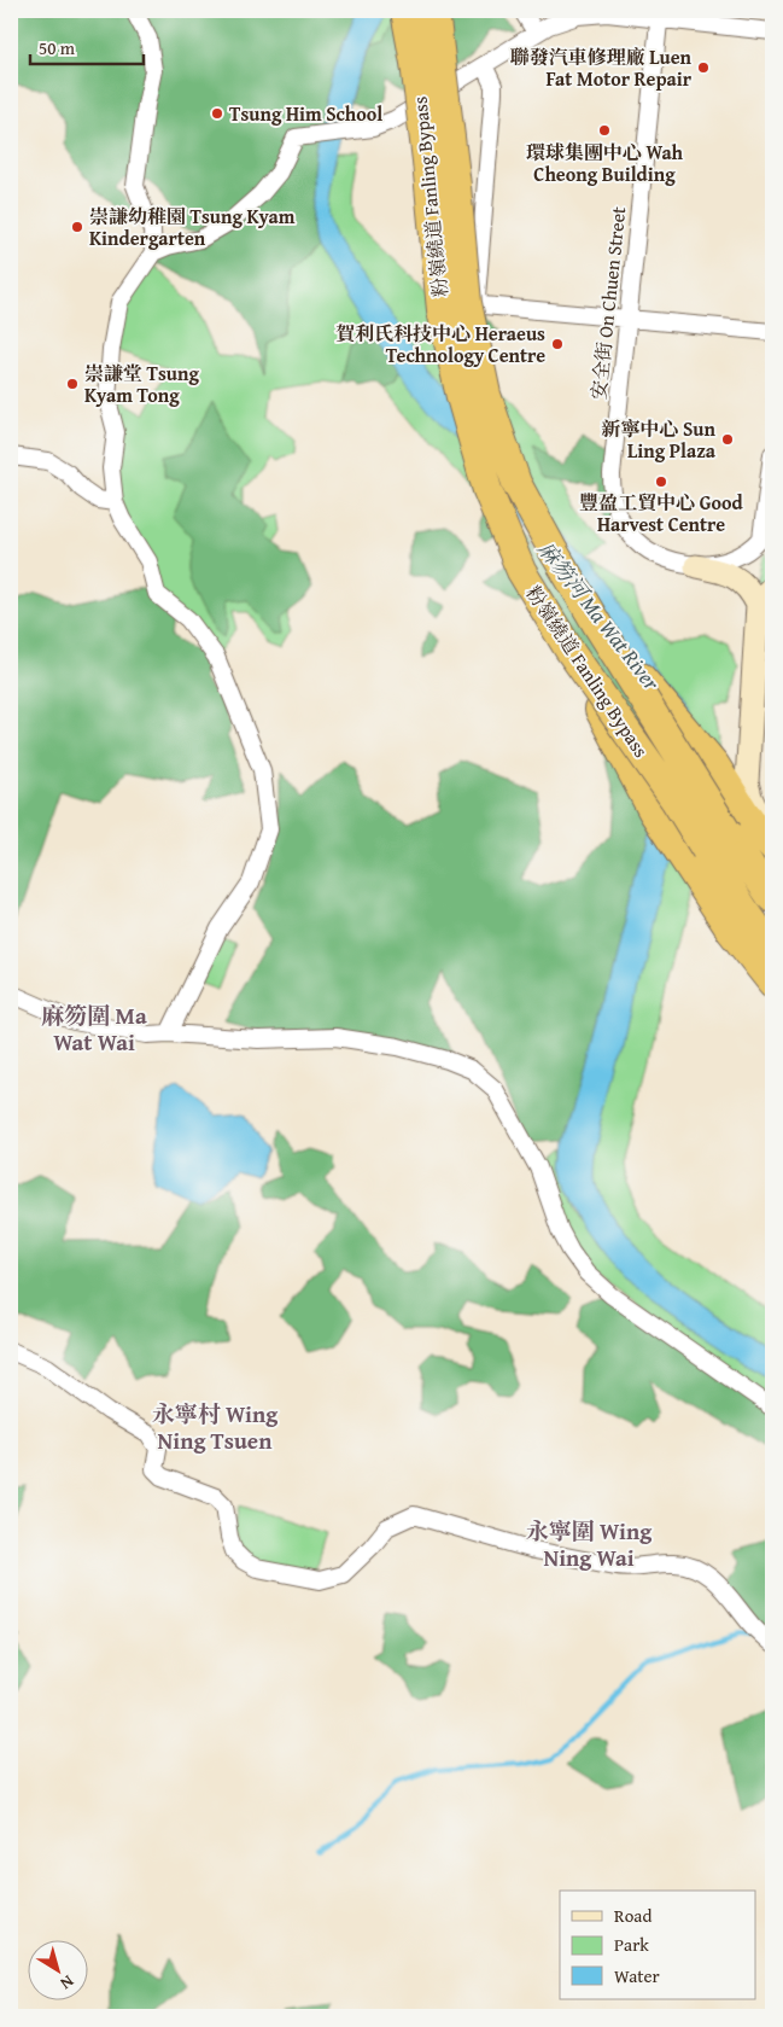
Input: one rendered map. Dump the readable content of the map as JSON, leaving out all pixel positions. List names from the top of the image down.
{
  "streets": {
    "highway": ["粉嶺繞道 Fanling Bypass"],
    "street": ["安全街 On Chuen Street"]
  },
  "districts": ["麻笏圍 Ma Wat Wai", "永寧村 Wing Ning Tsuen", "永寧圍 Wing Ning Wai"],
  "water": ["麻笏河 Ma Wat River"],
  "places": [
    "聯發汽車修理廠 Luen Fat Motor Repair",
    "Tsung Him School",
    "環球集團中心 Wah Cheong Building",
    "崇謙幼稚園 Tsung Kyam Kindergarten",
    "賀利氏科技中心 Heraeus Technology Centre",
    "崇謙堂 Tsung Kyam Tong",
    "新寧中心 Sun Ling Plaza",
    "豐盈工貿中心 Good Harvest Centre"
  ],
  "legend": ["Road", "Park", "Water"],
  "scale_bar": "50 m",
  "north": "bottom right"
}
